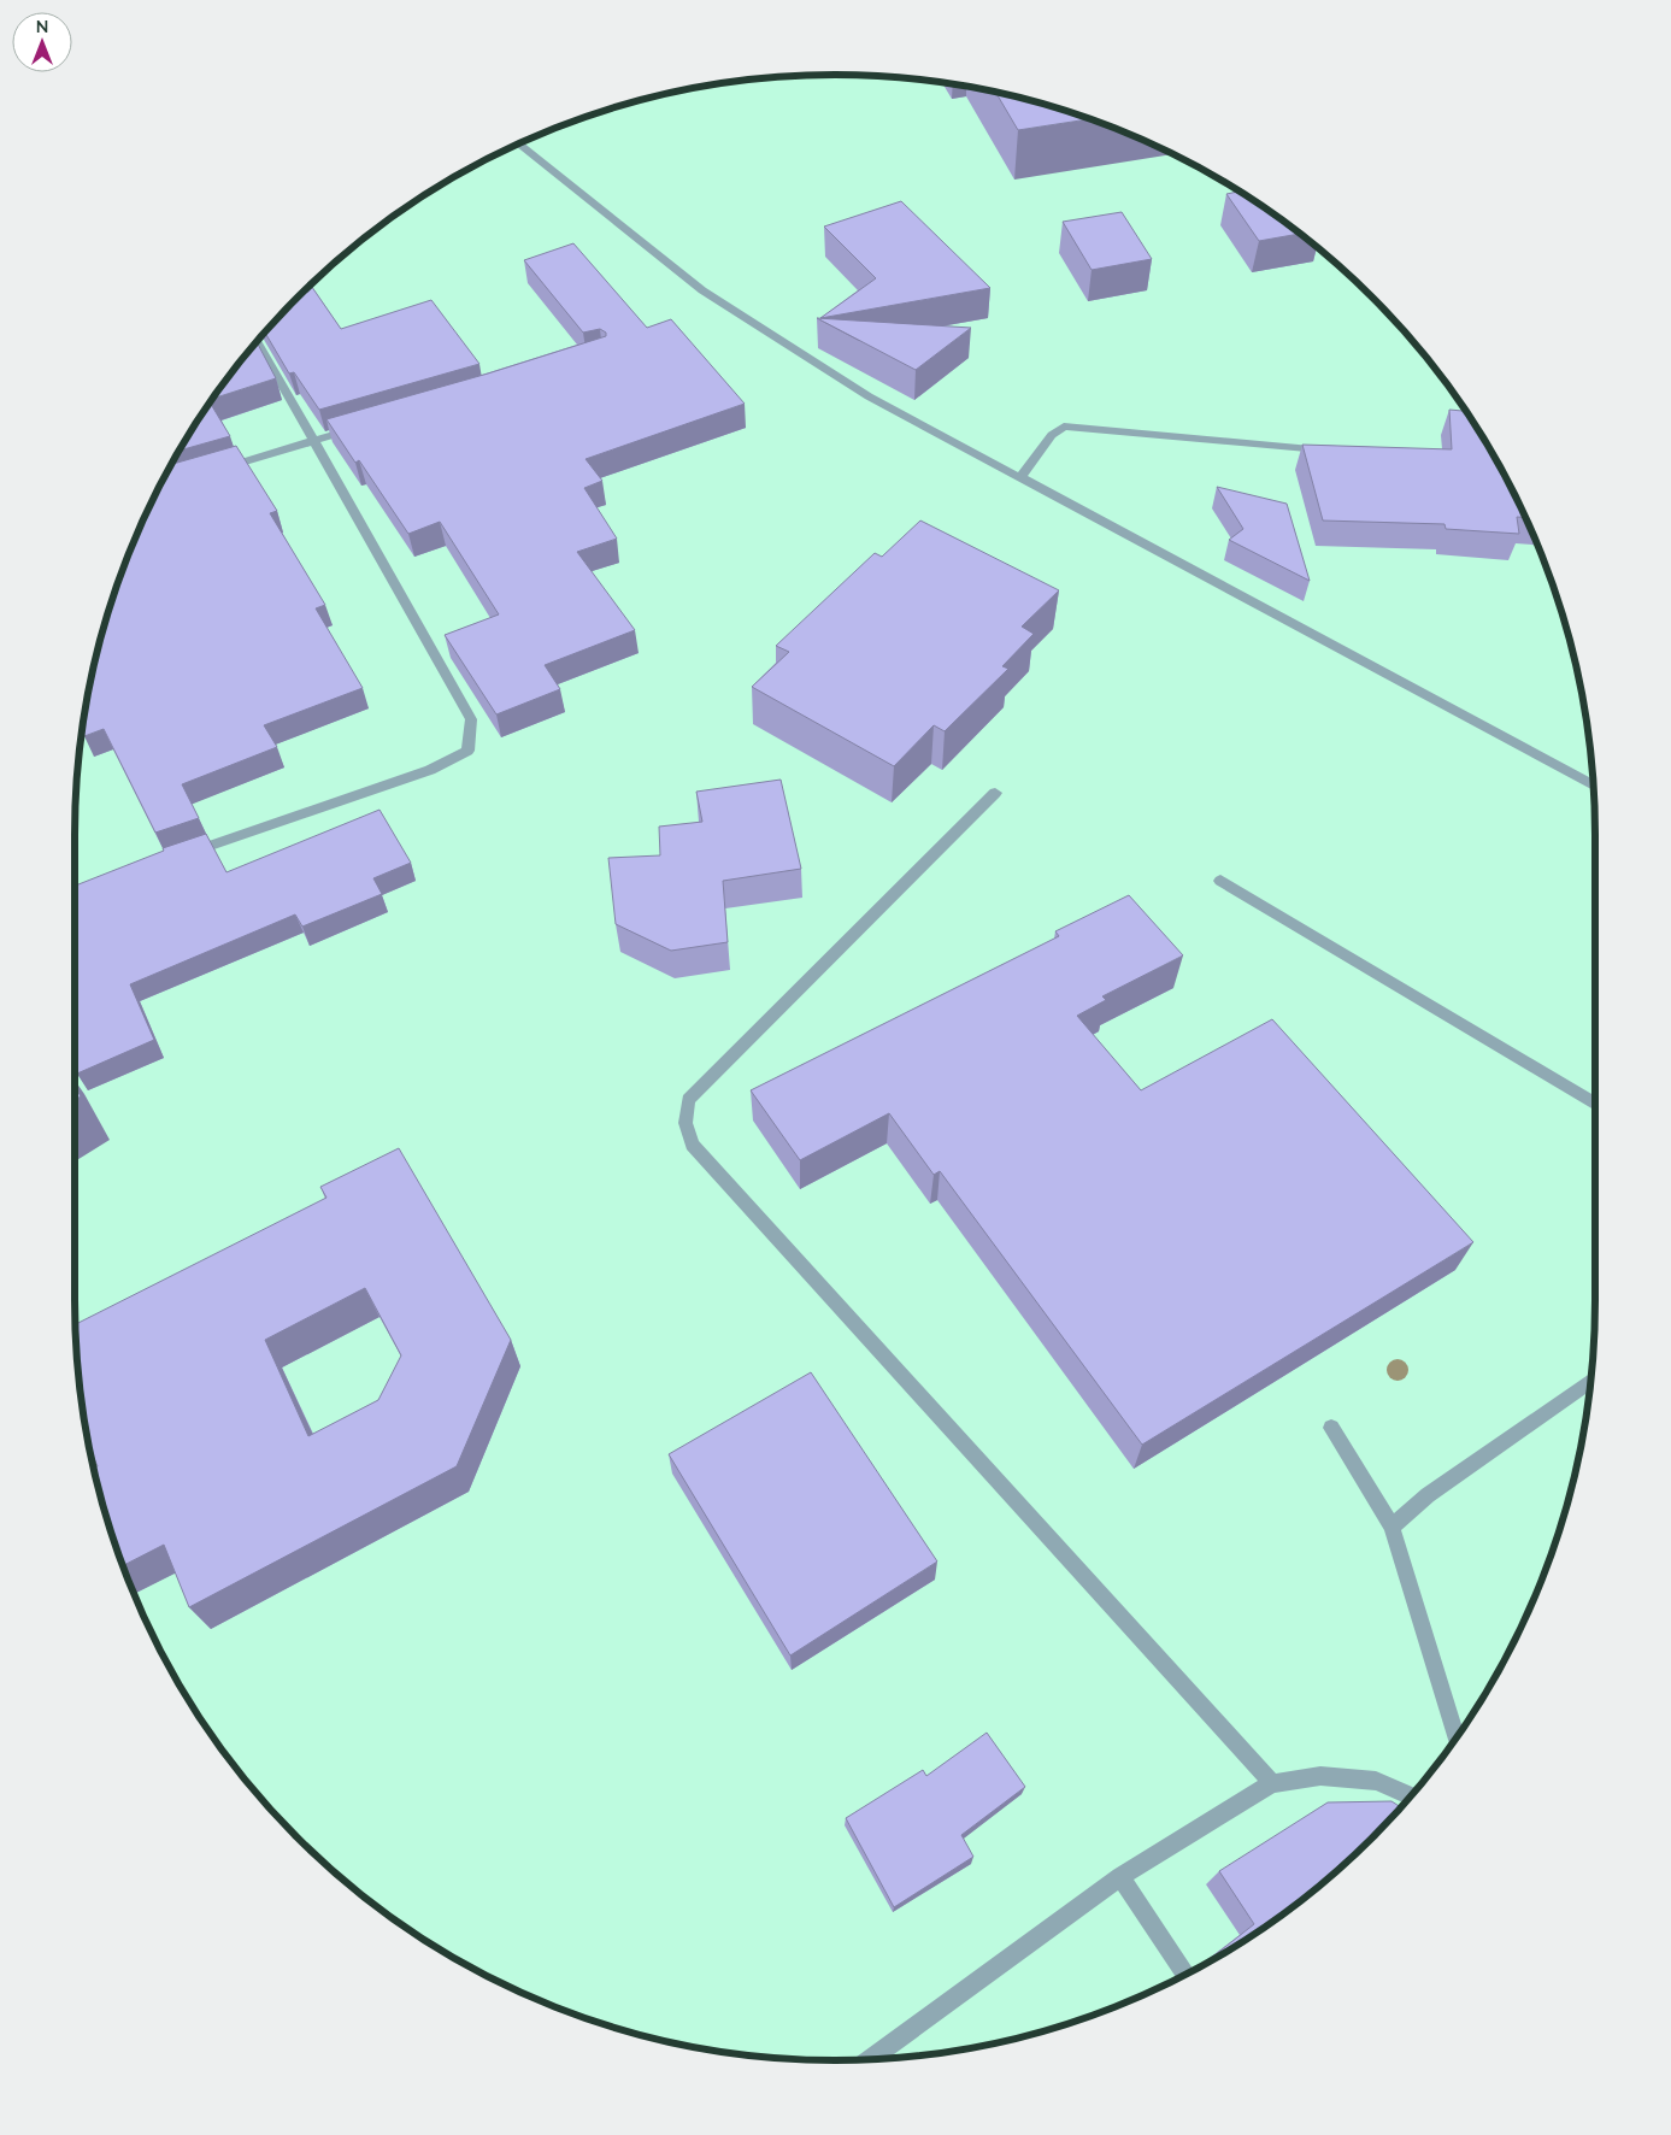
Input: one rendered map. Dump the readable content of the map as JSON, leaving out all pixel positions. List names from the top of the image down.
{
  "north": "top"
}
